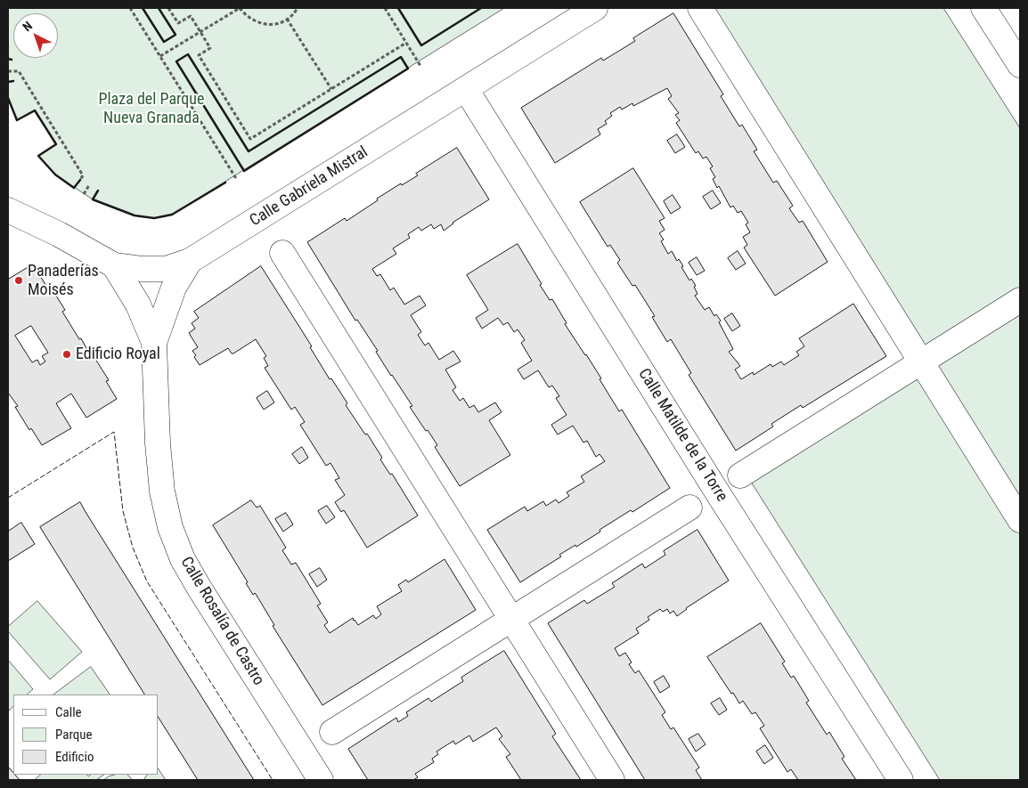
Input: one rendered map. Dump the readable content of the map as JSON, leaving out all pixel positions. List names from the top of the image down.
{
  "streets": {
    "street": ["Calle Gabriela Mistral", "Calle Matilde de la Torre", "Calle Rosalía de Castro"]
  },
  "crossings": [
    ["Calle Gabriela Mistral", "Calle Matilde de la Torre"],
    ["Calle Gabriela Mistral", "Calle Rosalía de Castro"]
  ],
  "parks": ["Plaza del Parque Nueva Granada"],
  "places": ["Panaderías Moisés", "Edificio Royal"],
  "legend": ["Calle", "Parque", "Edificio"],
  "north": "top left"
}
